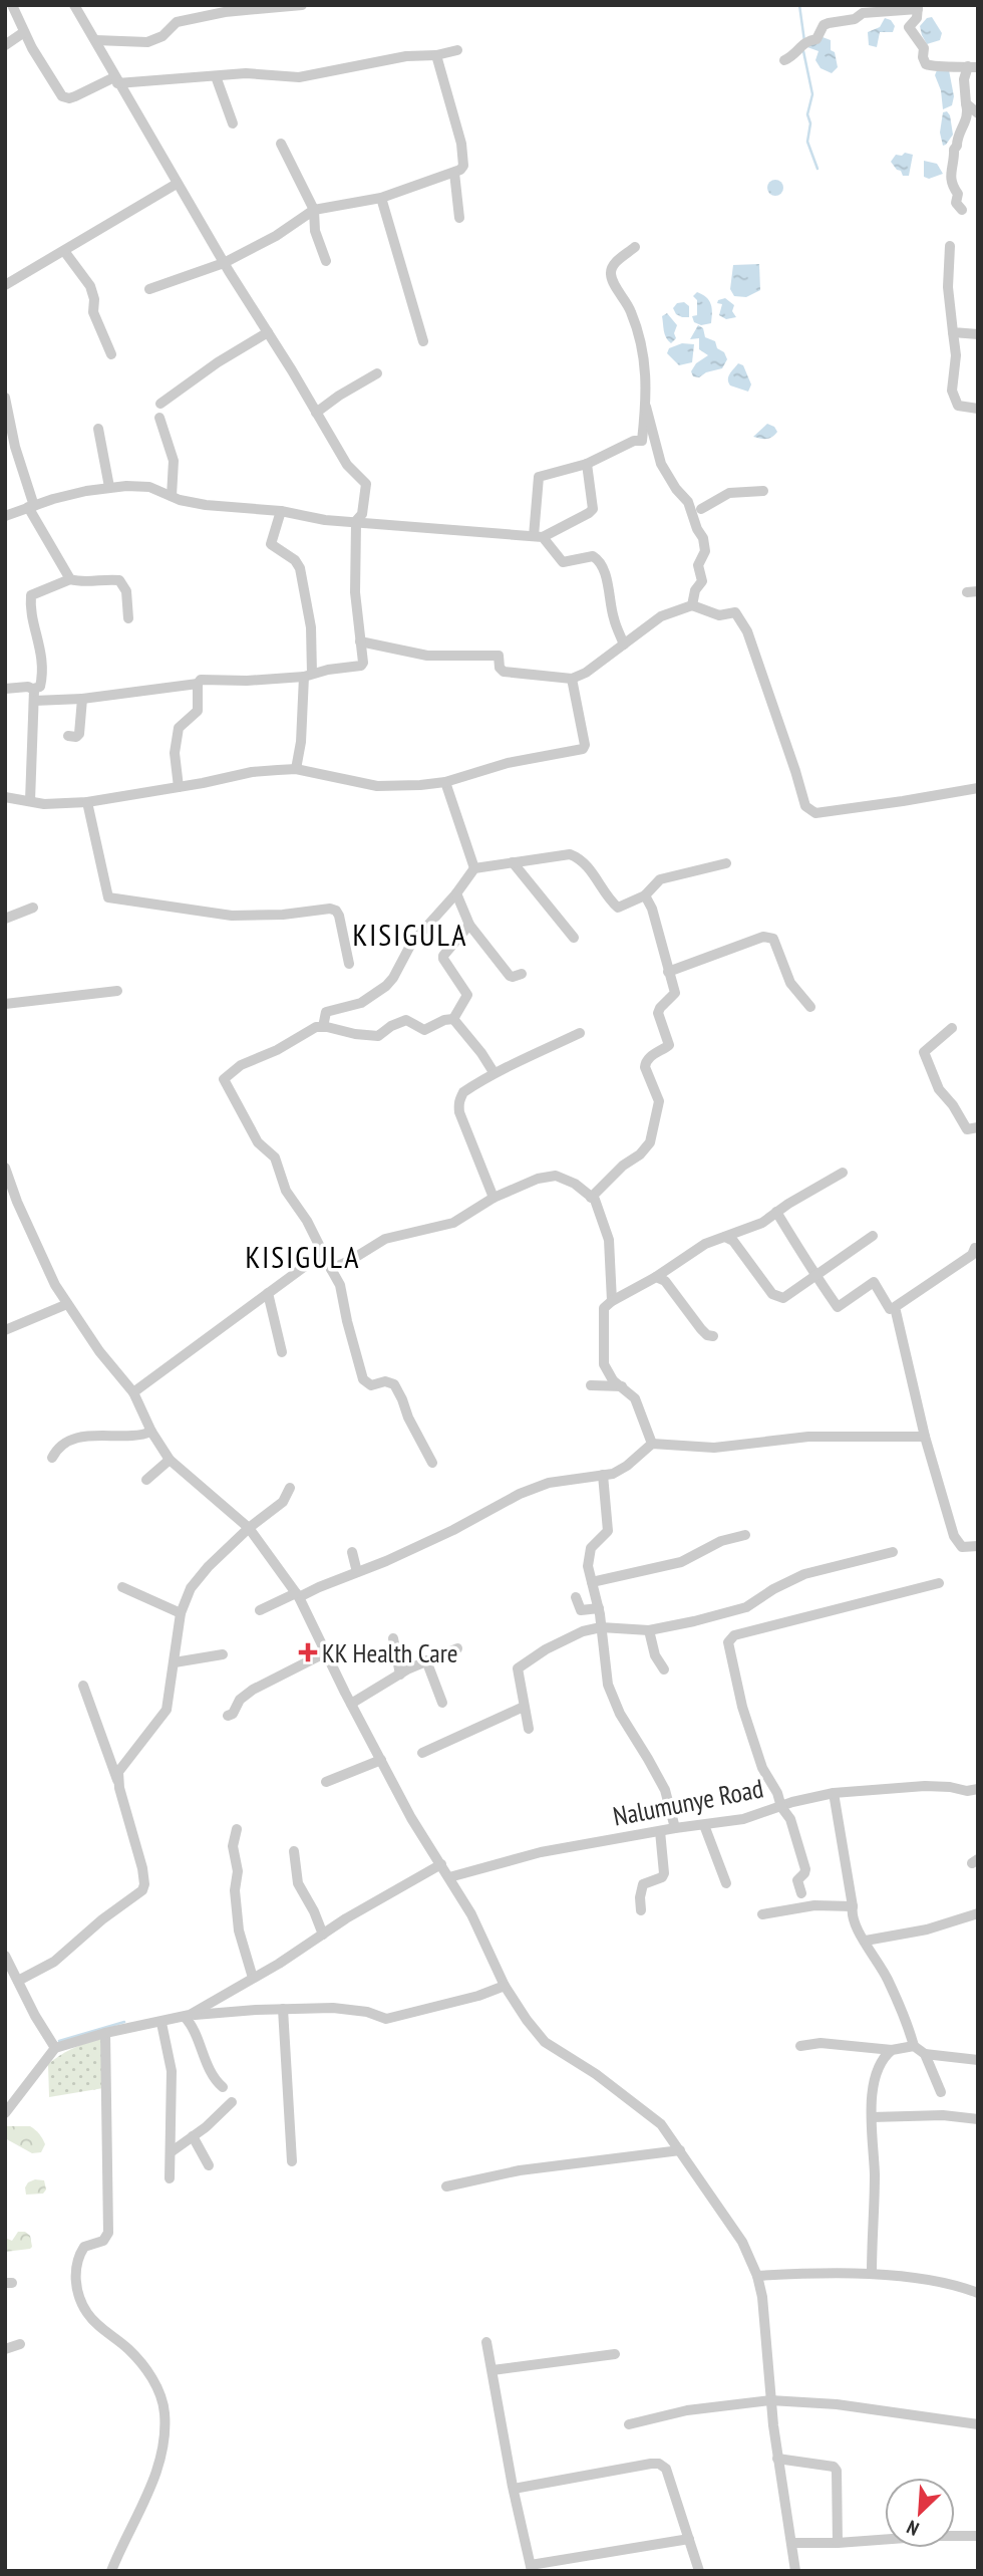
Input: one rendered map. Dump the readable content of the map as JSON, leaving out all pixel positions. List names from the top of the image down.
{
  "streets": {
    "street": ["Nalumunye Road"]
  },
  "districts": ["KISIGULA", "KISIGULA"],
  "places": {
    "health": ["KK Health Care"]
  },
  "north": "bottom left"
}
